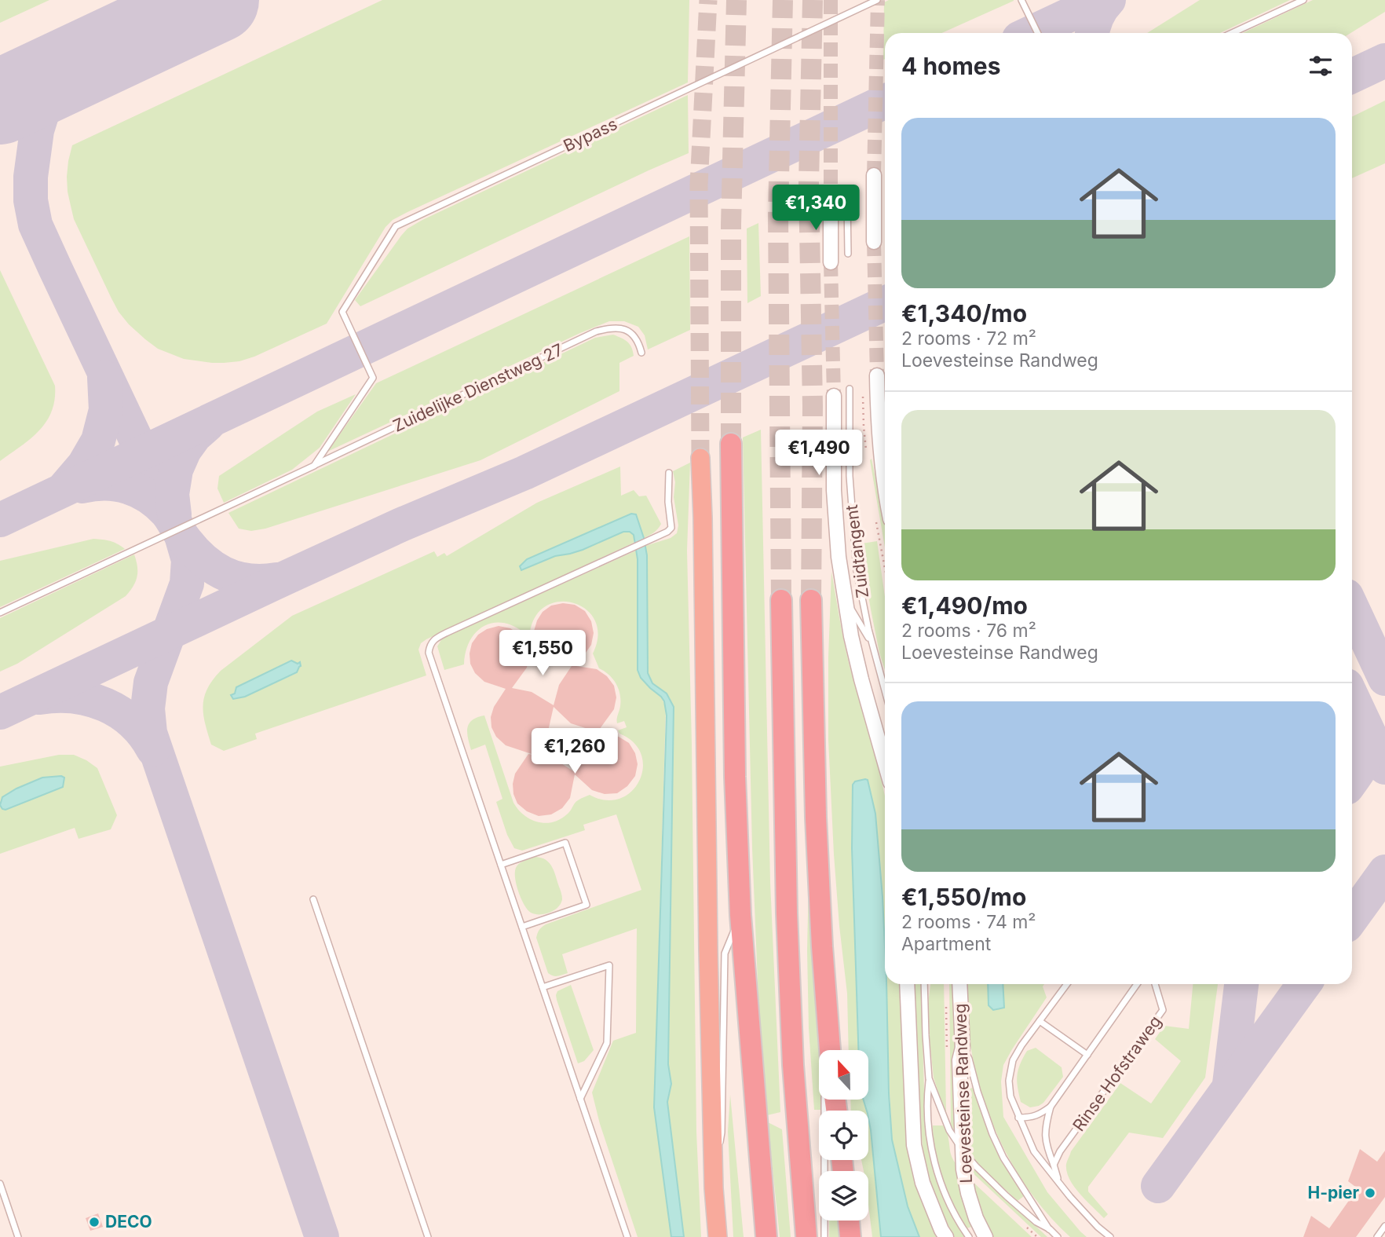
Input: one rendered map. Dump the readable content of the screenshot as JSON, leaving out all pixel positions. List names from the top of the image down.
{
  "streets": {
    "street": ["Loevesteinse Randweg"],
    "lane": [
      "Bypass",
      "Zuidelijke Dienstweg 27",
      "Zuidtangent",
      "Rinse Hofstraweg"
    ]
  },
  "crossings": [
    ["Bypass", "Zuidelijke Dienstweg 27"]
  ],
  "places": ["H-pier", "DECO"],
  "north": "top",
  "page": {
    "heading": "4 homes",
    "list": [
      {
        "name": "€1,340/mo",
        "note": "2 rooms · 72 m² · Loevesteinse Randweg"
      },
      {
        "name": "€1,490/mo",
        "note": "2 rooms · 76 m² · Loevesteinse Randweg"
      },
      {
        "name": "€1,550/mo",
        "note": "2 rooms · 74 m² · Apartment"
      }
    ],
    "price": [
      "€1,340",
      "€1,490",
      "€1,550",
      "€1,260"
    ]
  }
}
